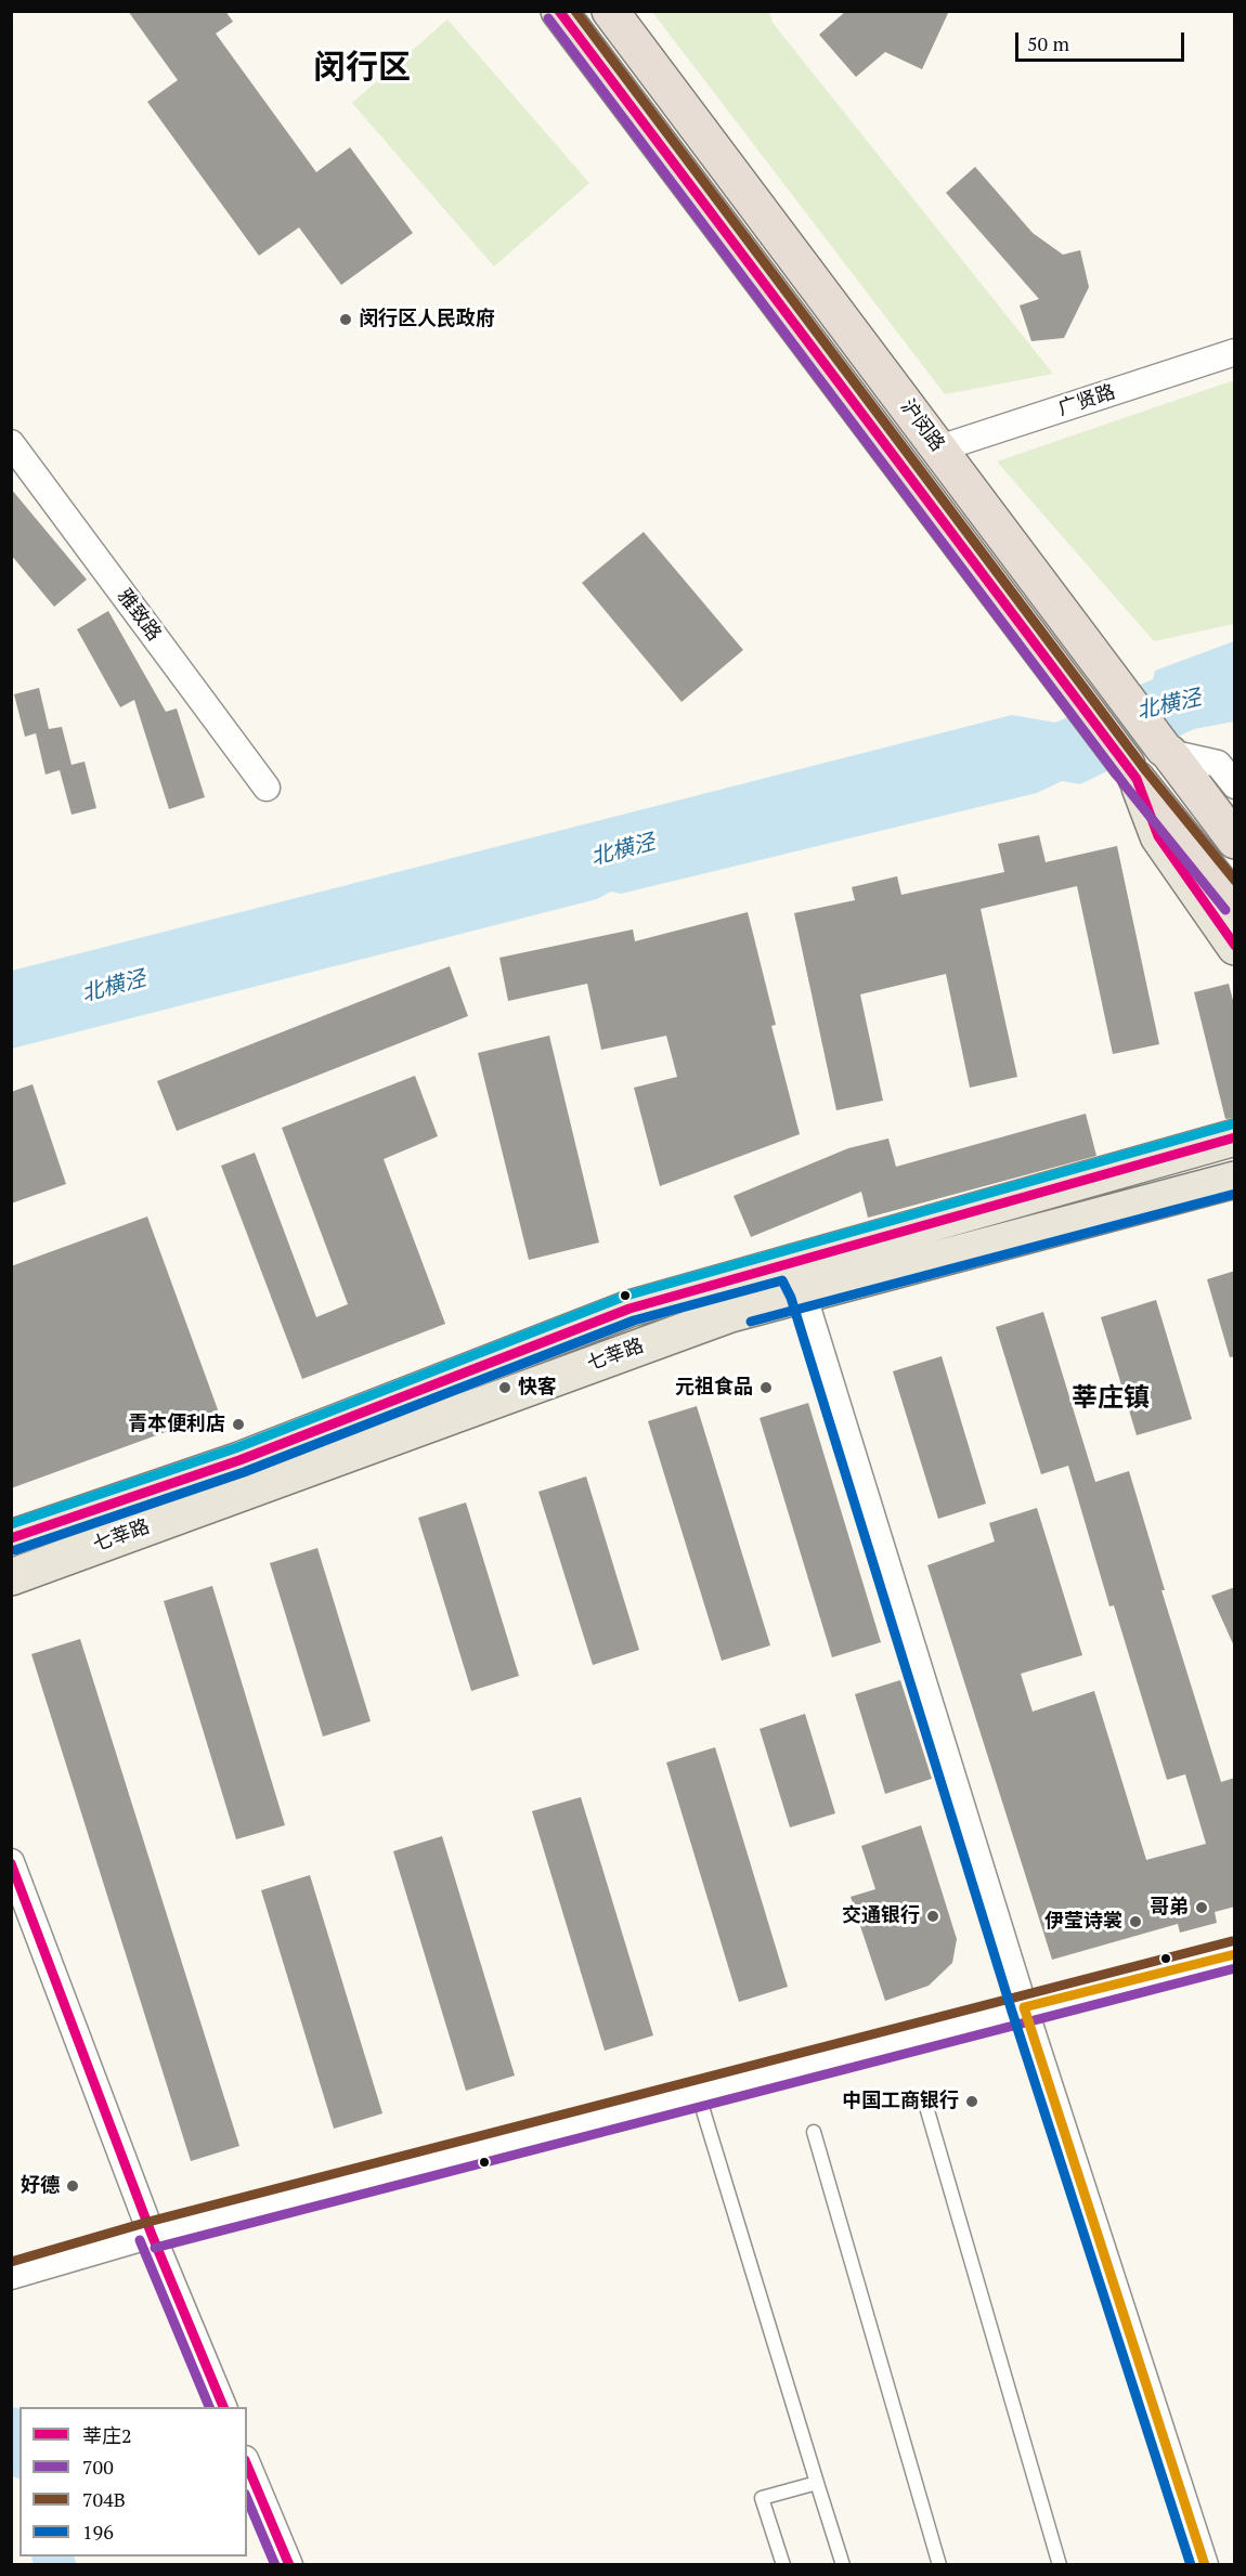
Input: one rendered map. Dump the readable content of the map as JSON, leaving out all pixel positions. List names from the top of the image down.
{
  "streets": {
    "highway": ["沪闵路"],
    "main road": ["七莘路"],
    "street": ["广贤路", "雅致路"]
  },
  "crossings": [
    ["广贤路", "沪闵路"]
  ],
  "districts": ["闵行区", "莘庄镇"],
  "water": ["北横泾"],
  "places": [
    "闵行区人民政府",
    "快客",
    "元祖食品",
    "青本便利店",
    "哥弟",
    "交通银行",
    "伊莹诗裳",
    "中国工商银行",
    "好德"
  ],
  "lines": [
    "transit line 莘庄2",
    "transit line 704B",
    "transit line 700",
    "transit line 196"
  ],
  "legend": [
    "莘庄2",
    "700",
    "704B",
    "196"
  ],
  "scale_bar": "50 m"
}
